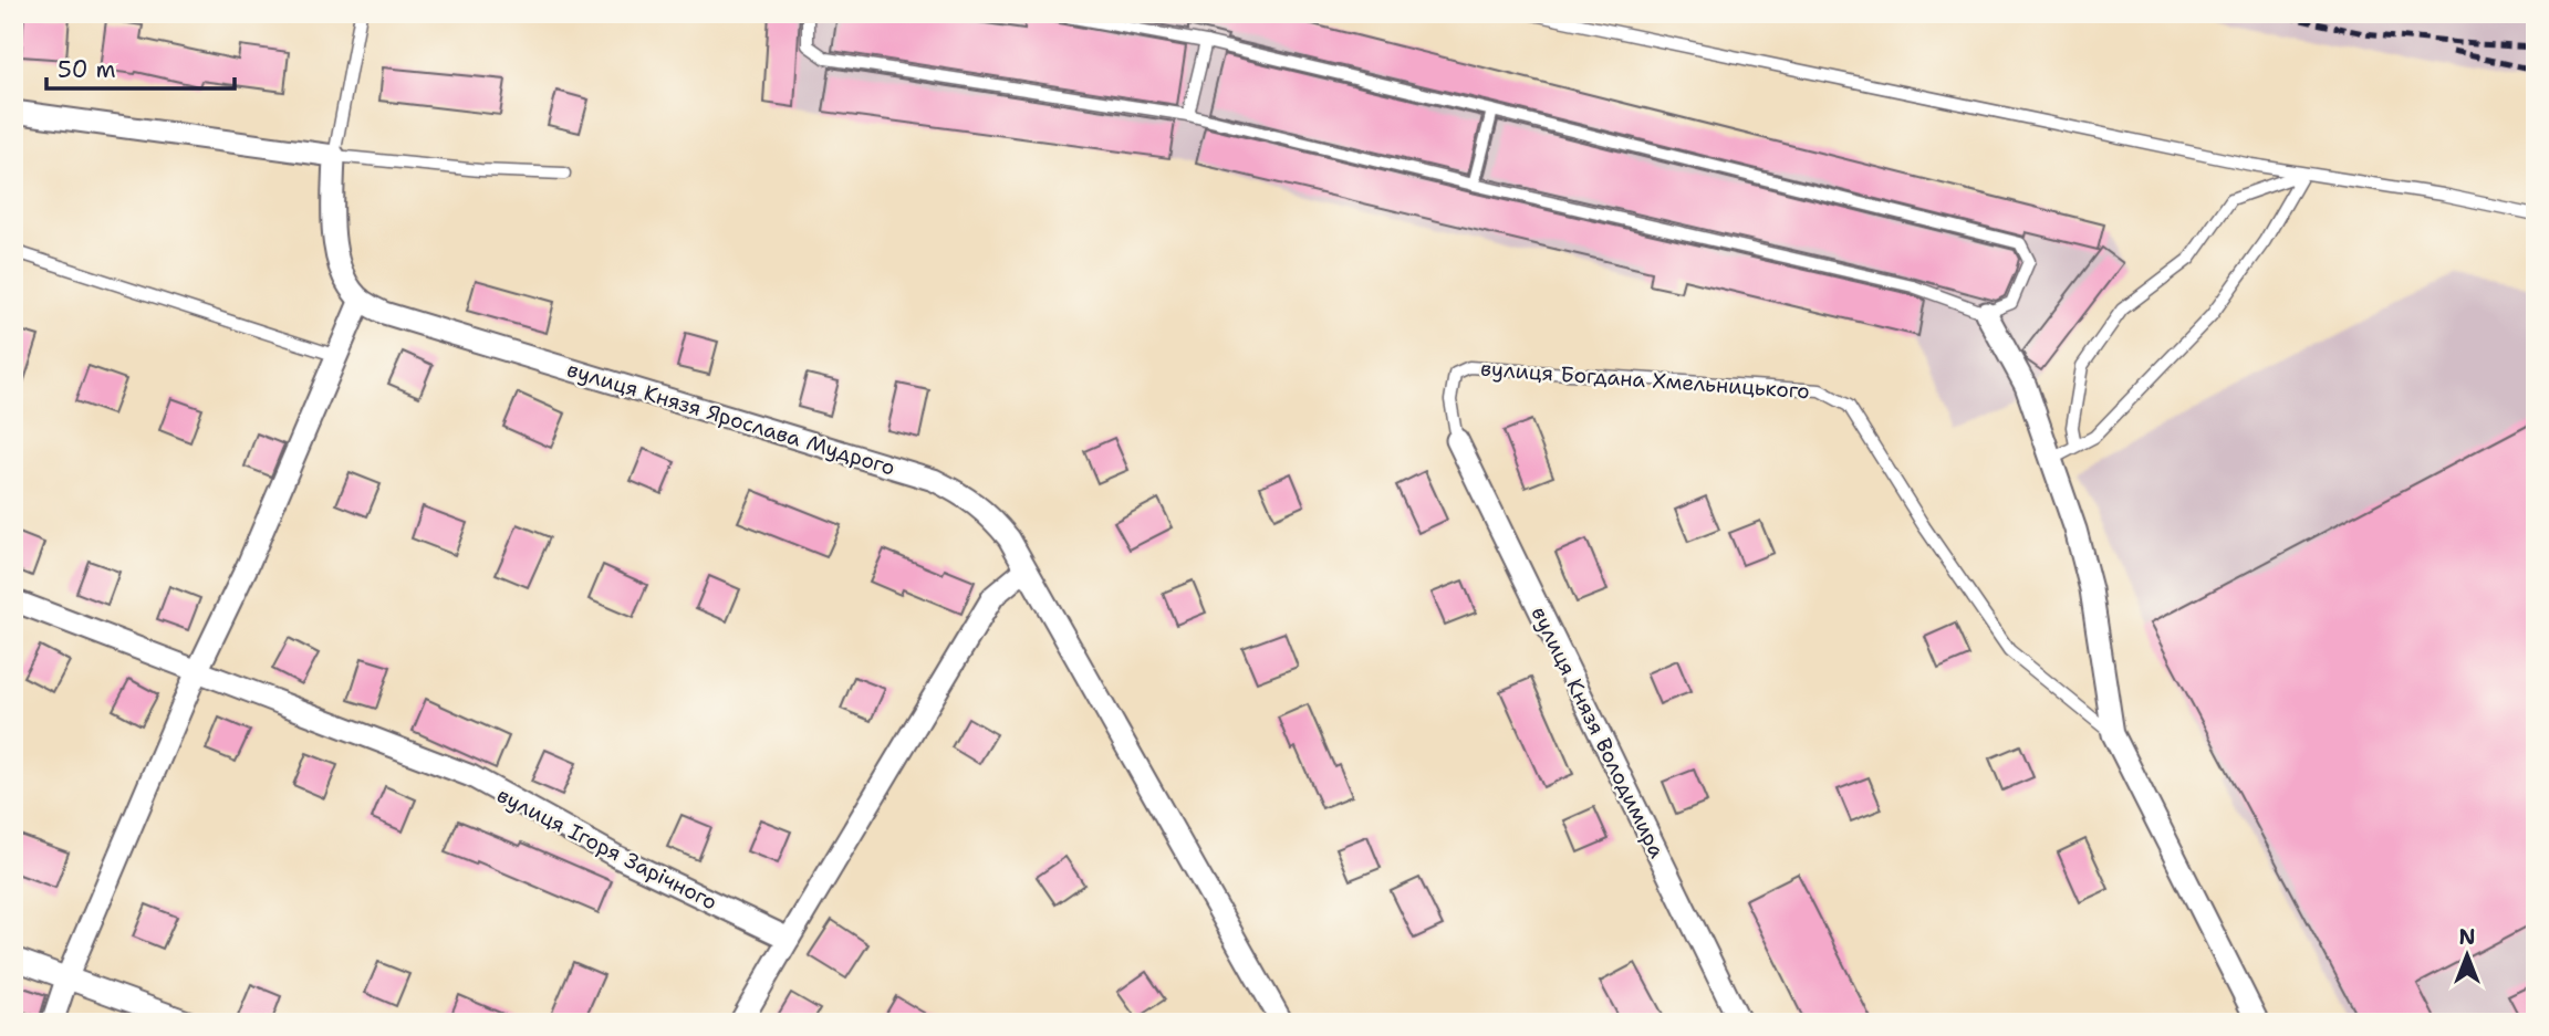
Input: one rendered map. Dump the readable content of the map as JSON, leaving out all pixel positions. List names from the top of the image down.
{
  "streets": {
    "street": [
      "вулиця Богдана Хмельницького",
      "вулиця Князя Ярослава Мудрого",
      "вулиця Князя Володимира",
      "вулиця Ігоря Зарічного"
    ]
  },
  "crossings": [
    ["вулиця Богдана Хмельницького", "вулиця Князя Володимира"]
  ],
  "scale_bar": "50 m",
  "north": "top"
}
